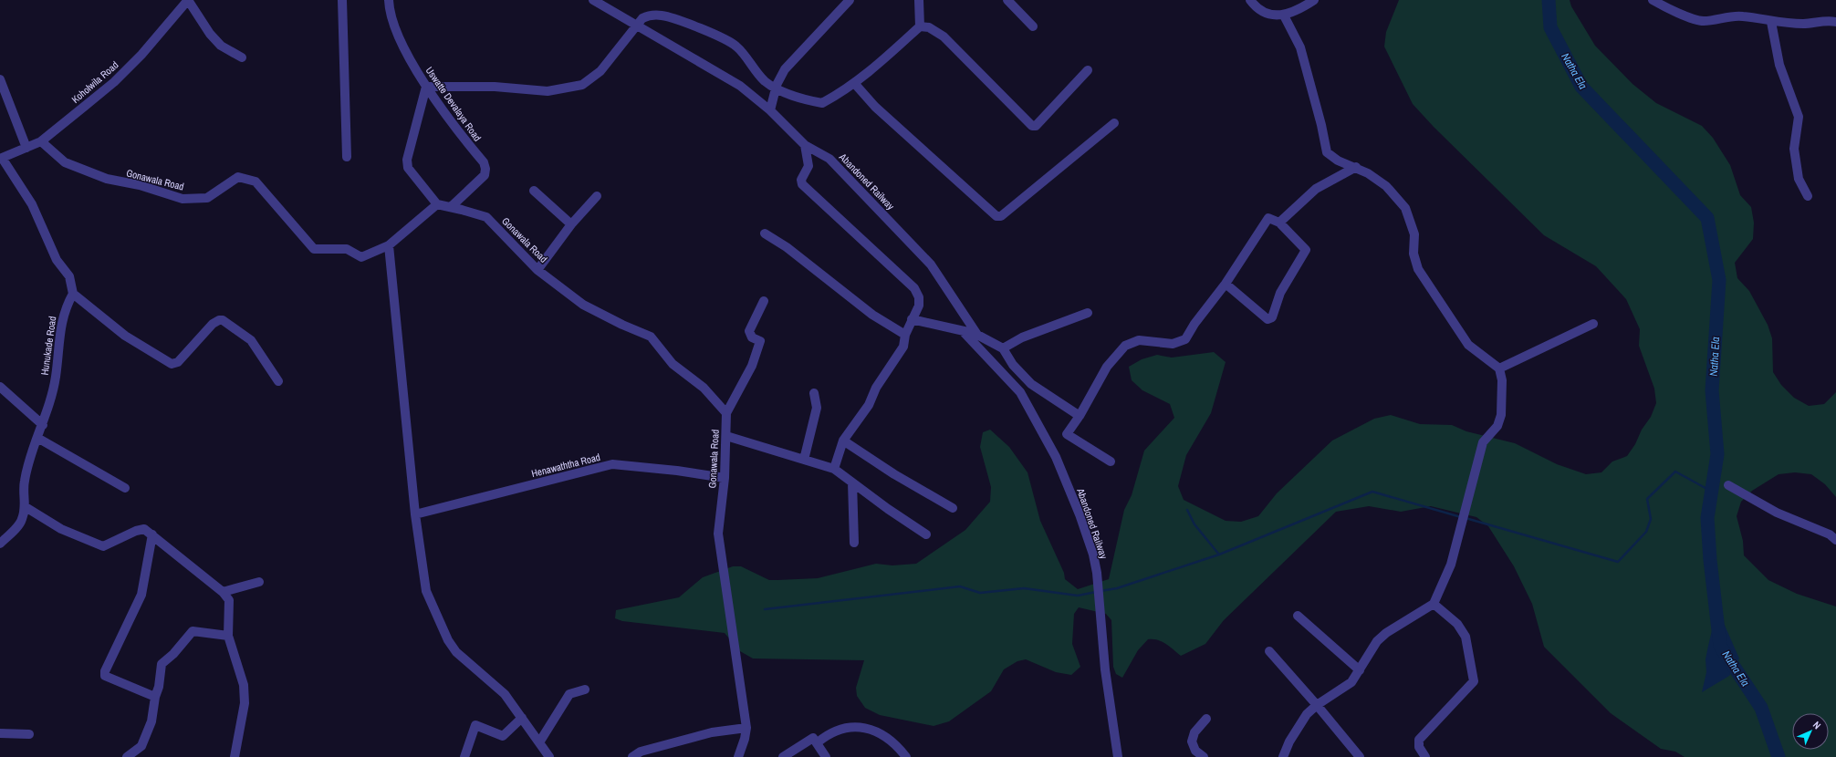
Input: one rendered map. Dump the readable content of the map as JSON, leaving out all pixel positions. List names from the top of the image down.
{
  "streets": {
    "street": [
      "Koholwila Road",
      "Uswatte Devalaya Road",
      "Gonawala Road",
      "Abandoned Railway",
      "Hunukade Road",
      "Henawaththa Road"
    ]
  },
  "crossings": [
    ["Koholwila Road", "Gonawala Road"],
    ["Uswatte Devalaya Road", "Gonawala Road"],
    ["Gonawala Road", "Henawaththa Road"]
  ],
  "water": ["Natha Ela"],
  "north": "top right"
}
